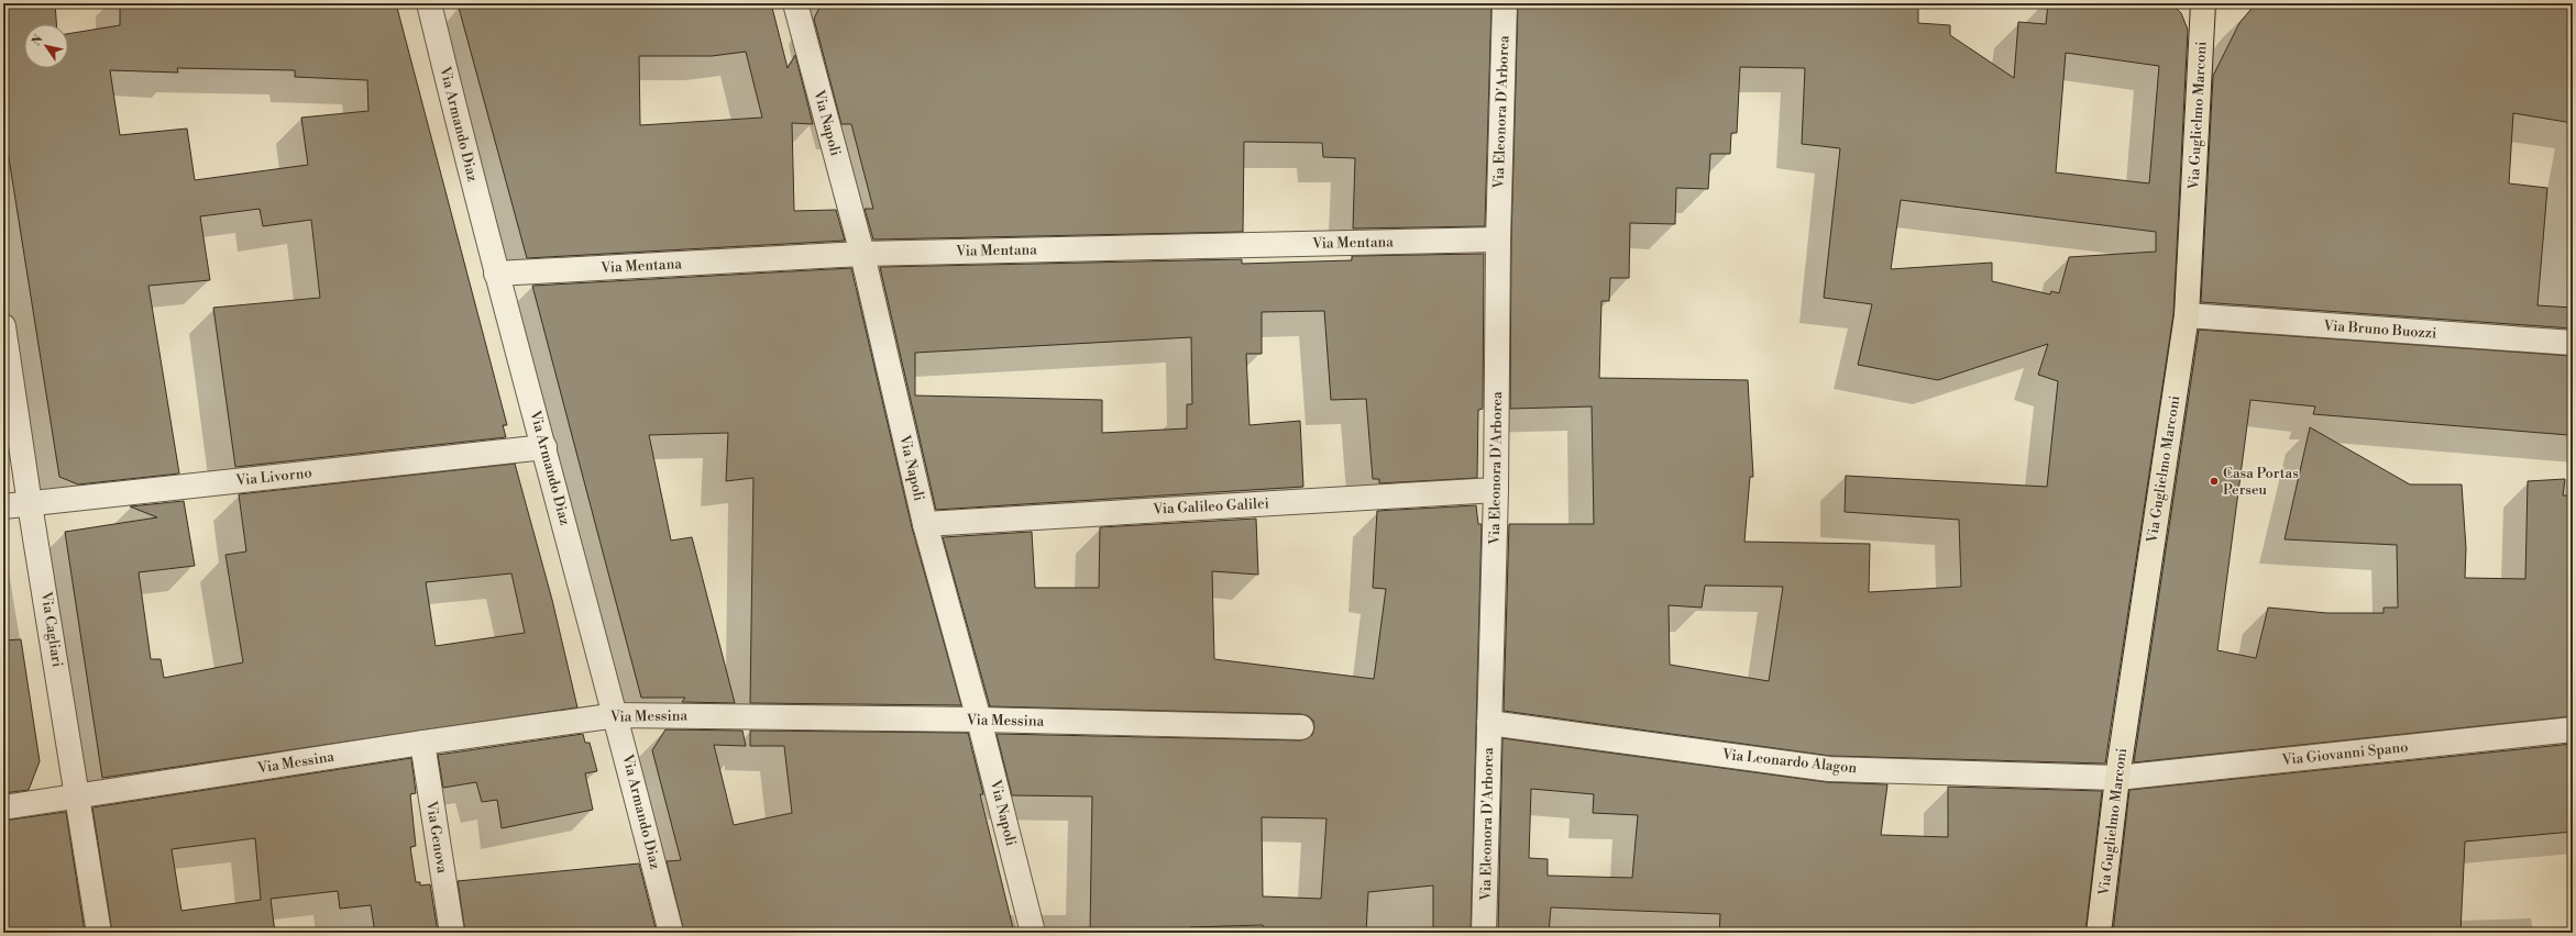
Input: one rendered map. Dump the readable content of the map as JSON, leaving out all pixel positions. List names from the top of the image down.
{
  "streets": {
    "main road": ["Via Guglielmo Marconi"],
    "street": [
      "Via Eleonora D'Arborea",
      "Via Napoli",
      "Via Armando Diaz",
      "Via Mentana",
      "Via Bruno Buozzi",
      "Via Livorno",
      "Via Galileo Galilei",
      "Via Cagliari",
      "Via Messina",
      "Via Giovanni Spano",
      "Via Leonardo Alagon",
      "Via Genova"
    ]
  },
  "crossings": [
    ["Via Eleonora D'Arborea", "Via Mentana"],
    ["Via Eleonora D'Arborea", "Via Galileo Galilei"],
    ["Via Eleonora D'Arborea", "Via Leonardo Alagon"],
    ["Via Guglielmo Marconi", "Via Bruno Buozzi"],
    ["Via Guglielmo Marconi", "Via Giovanni Spano"],
    ["Via Guglielmo Marconi", "Via Leonardo Alagon"],
    ["Via Napoli", "Via Mentana"],
    ["Via Napoli", "Via Galileo Galilei"],
    ["Via Napoli", "Via Messina"],
    ["Via Armando Diaz", "Via Mentana"],
    ["Via Armando Diaz", "Via Livorno"],
    ["Via Armando Diaz", "Via Messina"],
    ["Via Livorno", "Via Cagliari"],
    ["Via Cagliari", "Via Messina"],
    ["Via Messina", "Via Genova"],
    ["Via Giovanni Spano", "Via Leonardo Alagon"]
  ],
  "places": ["Casa Portas Perseu"],
  "north": "top left"
}
